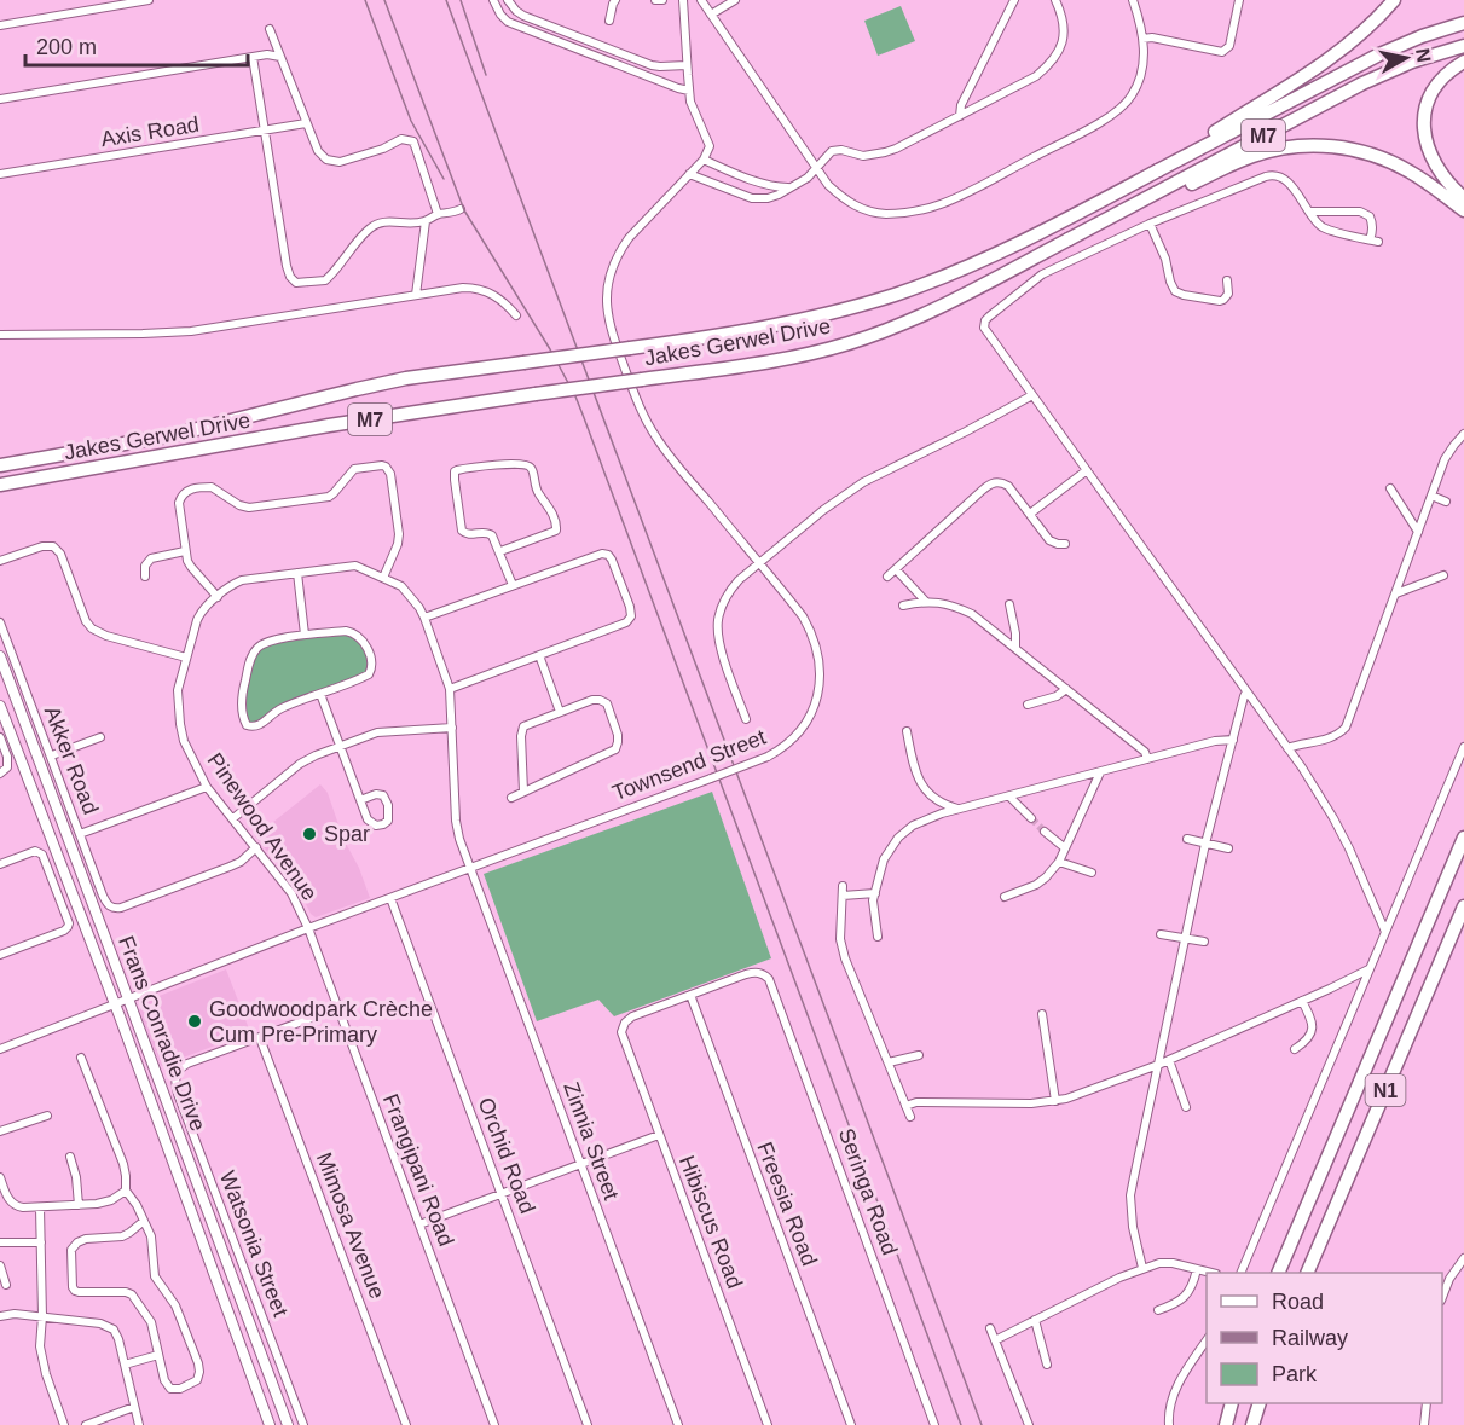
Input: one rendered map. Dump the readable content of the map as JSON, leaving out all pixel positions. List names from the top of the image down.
{
  "streets": {
    "highway": ["M7", "Jakes Gerwel Drive", "N1"],
    "main road": ["Frans Conradie Drive"],
    "street": [
      "Axis Road",
      "Akker Road",
      "Townsend Street",
      "Pinewood Avenue",
      "Zinnia Street",
      "Orchid Road",
      "Frangipani Road",
      "Seringa Road",
      "Freesia Road",
      "Hibiscus Road",
      "Mimosa Avenue",
      "Watsonia Street"
    ]
  },
  "crossings": [
    ["Akker Road", "Pinewood Avenue"],
    ["Townsend Street", "Pinewood Avenue"],
    ["Townsend Street", "Frans Conradie Drive"],
    ["Townsend Street", "Zinnia Street"],
    ["Townsend Street", "Orchid Road"],
    ["Townsend Street", "Frangipani Road"],
    ["Pinewood Avenue", "Zinnia Street"],
    ["Pinewood Avenue", "Frangipani Road"],
    ["Seringa Road", "Freesia Road"],
    ["Seringa Road", "Hibiscus Road"],
    ["Freesia Road", "Hibiscus Road"],
    ["Mimosa Avenue", "Watsonia Street"]
  ],
  "places": ["Spar", "Goodwoodpark Crèche Cum Pre-Primary"],
  "legend": ["Road", "Railway", "Park"],
  "scale_bar": "200 m",
  "north": "right"
}
